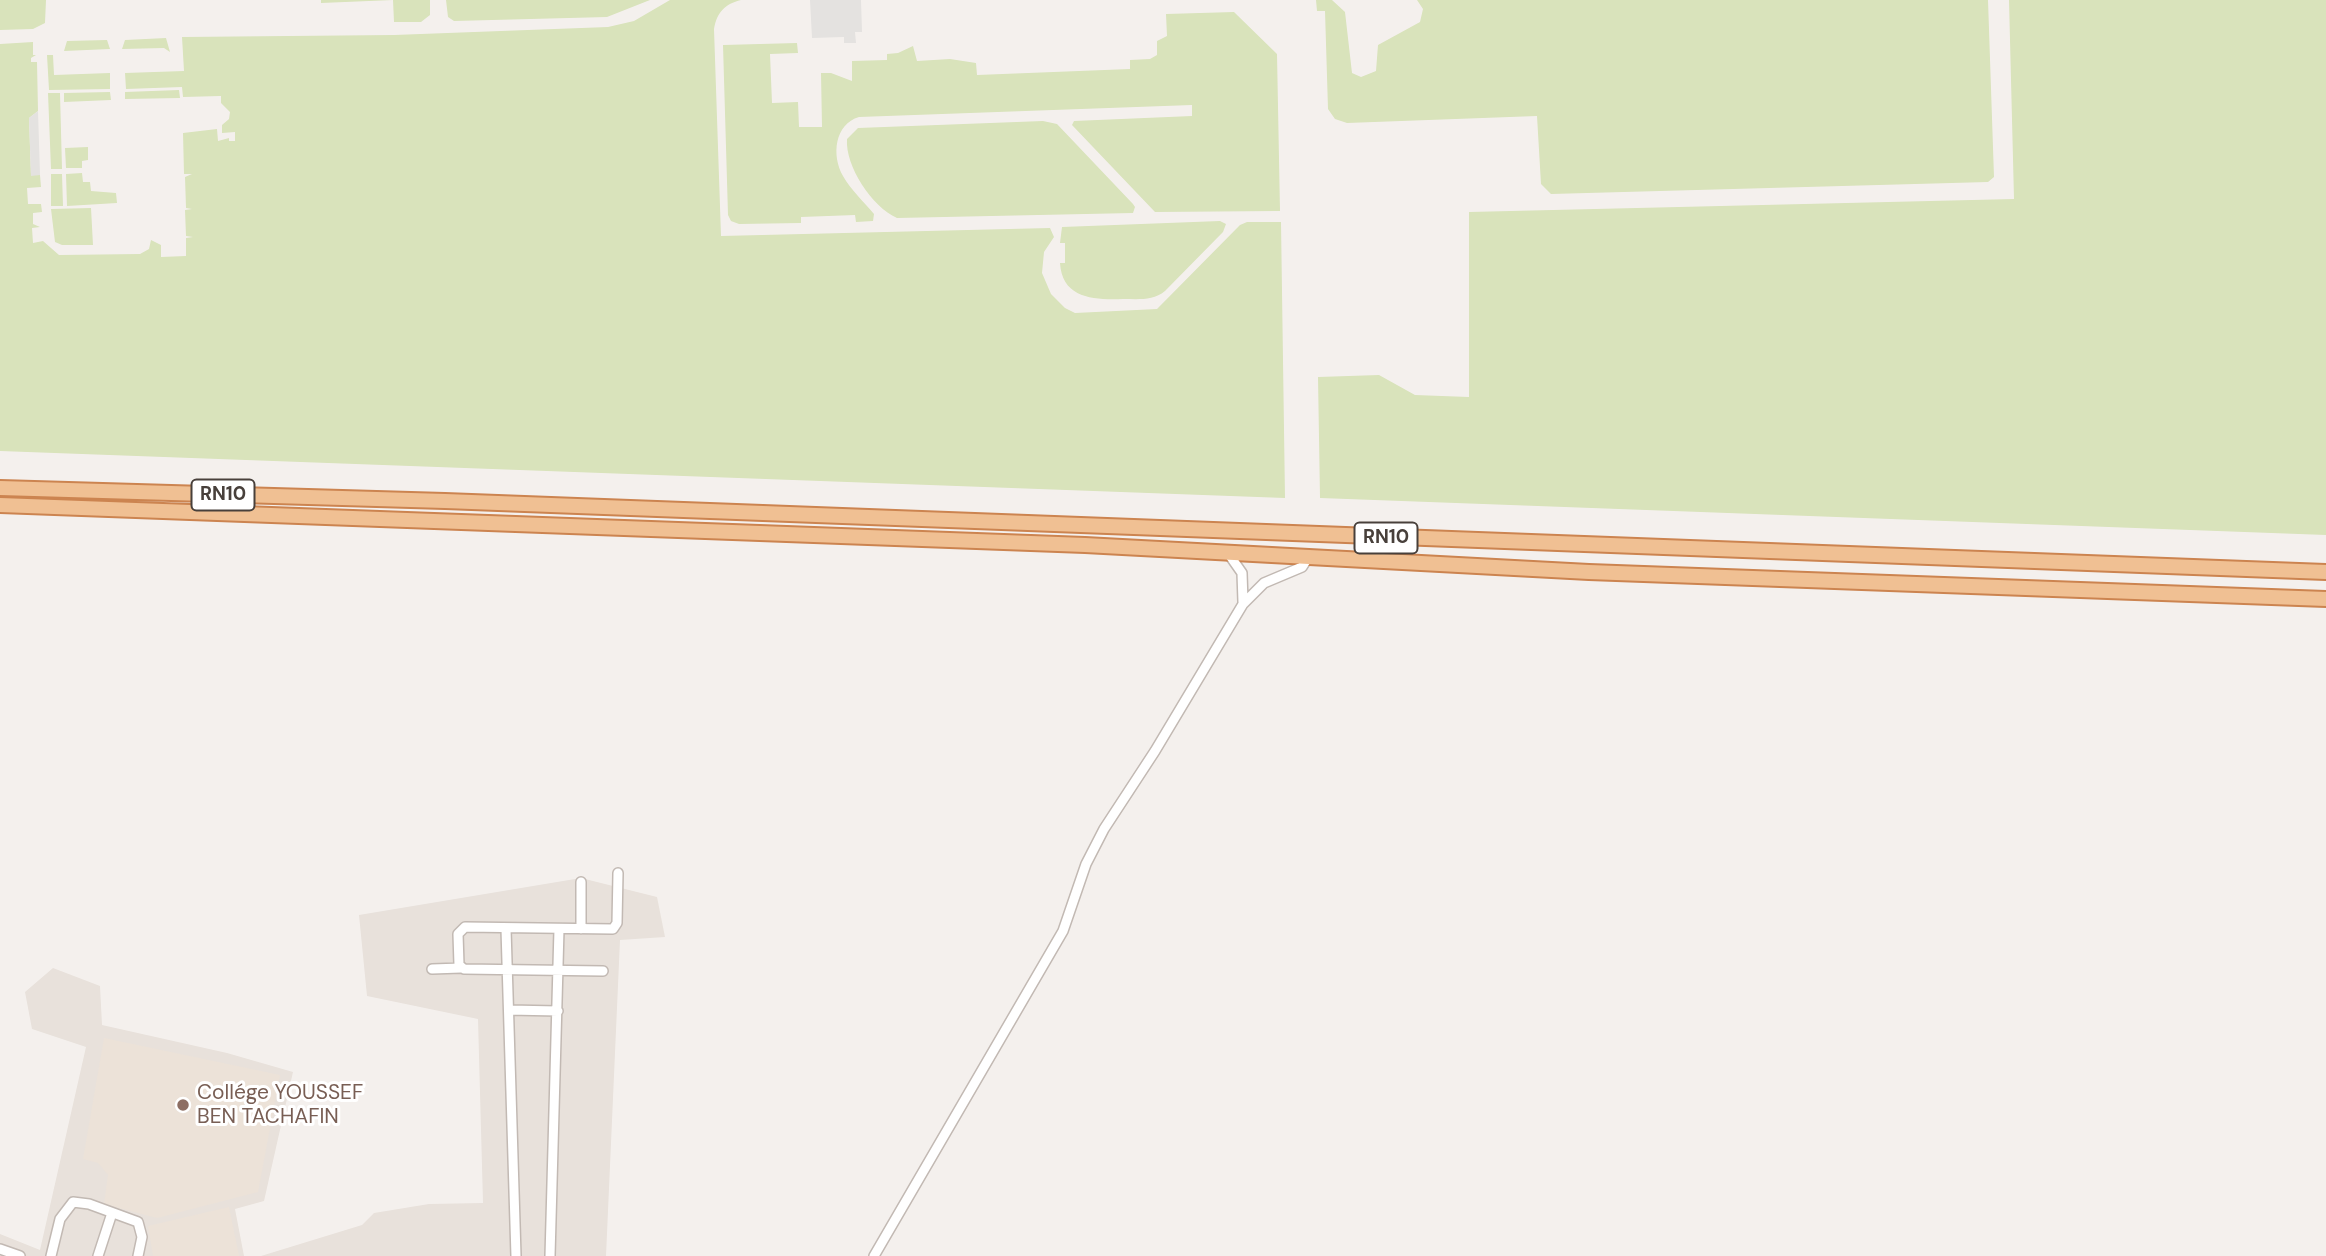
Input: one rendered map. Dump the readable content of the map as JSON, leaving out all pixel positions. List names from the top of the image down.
{
  "streets": {
    "highway": ["RN10"]
  },
  "places": ["Collége YOUSSEF BEN TACHAFIN"]
}
